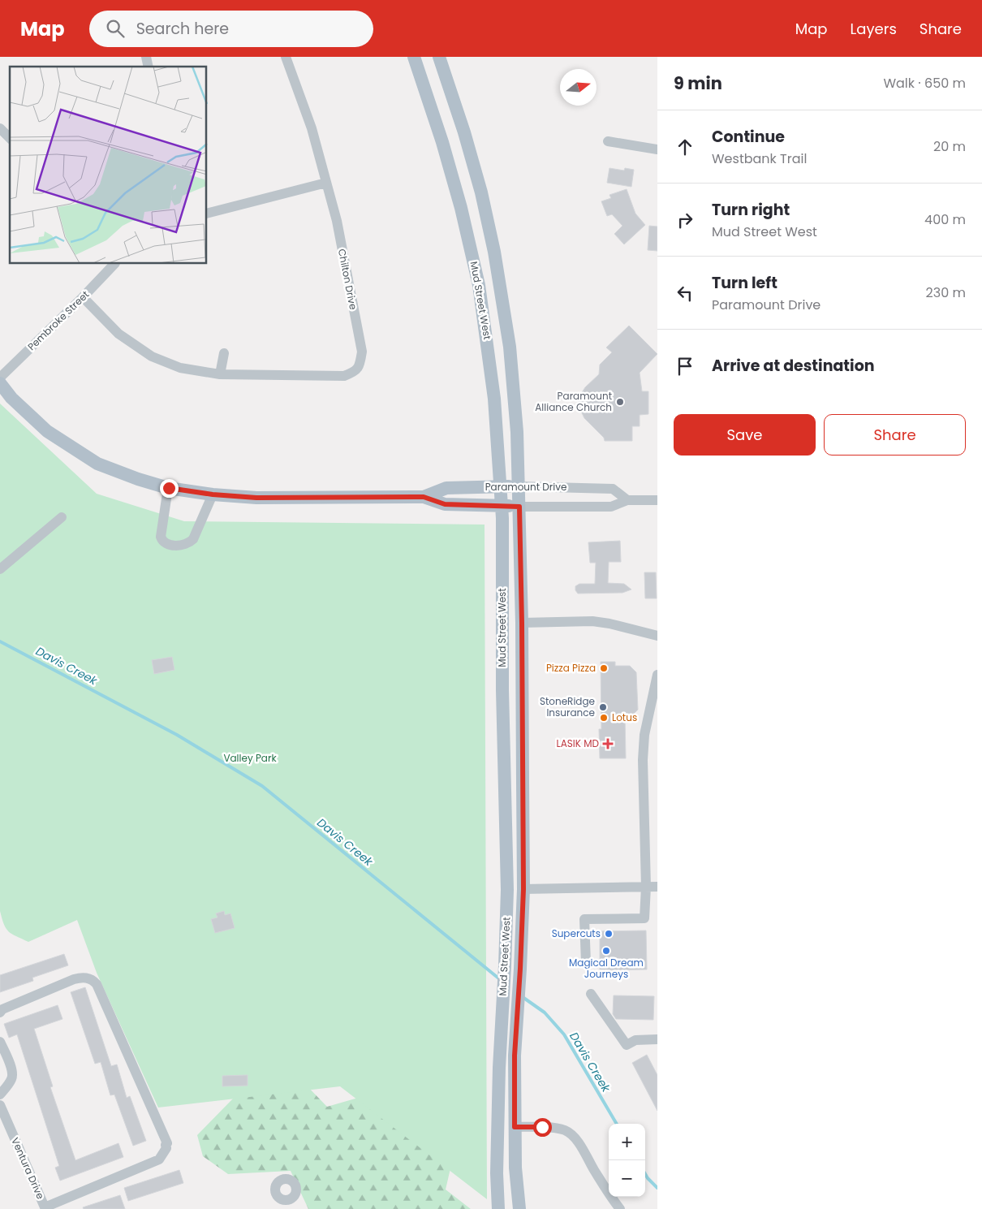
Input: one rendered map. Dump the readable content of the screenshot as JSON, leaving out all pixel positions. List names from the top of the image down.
{
  "streets": {
    "main road": ["Mud Street West", "Paramount Drive"],
    "street": ["Chilton Drive", "Pembroke Street", "Ventura Drive"]
  },
  "crossings": [
    ["Chilton Drive", "Pembroke Street"],
    ["Mud Street West", "Paramount Drive"]
  ],
  "water": ["Davis Creek"],
  "parks": ["Valley Park"],
  "places": {
    "other": [
      "Paramount Alliance Church",
      "Pizza Pizza",
      "StoneRidge Insurance",
      "Lotus",
      "Supercuts",
      "Magical Dream Journeys"
    ],
    "health": ["LASIK MD"]
  },
  "north": "right",
  "page": {
    "header": "Map",
    "search": "Search here",
    "nav": ["Map", "Layers", "Share"],
    "heading": ["9 min", "Walk · 650 m"],
    "list": [
      ["Continue", "Westbank Trail", "20 m"],
      ["Turn right", "Mud Street West", "400 m"],
      ["Turn left", "Paramount Drive", "230 m"],
      "Arrive at destination"
    ],
    "buttons": ["Save", "Share"],
    "map_buttons": ["+", "−"]
  }
}
